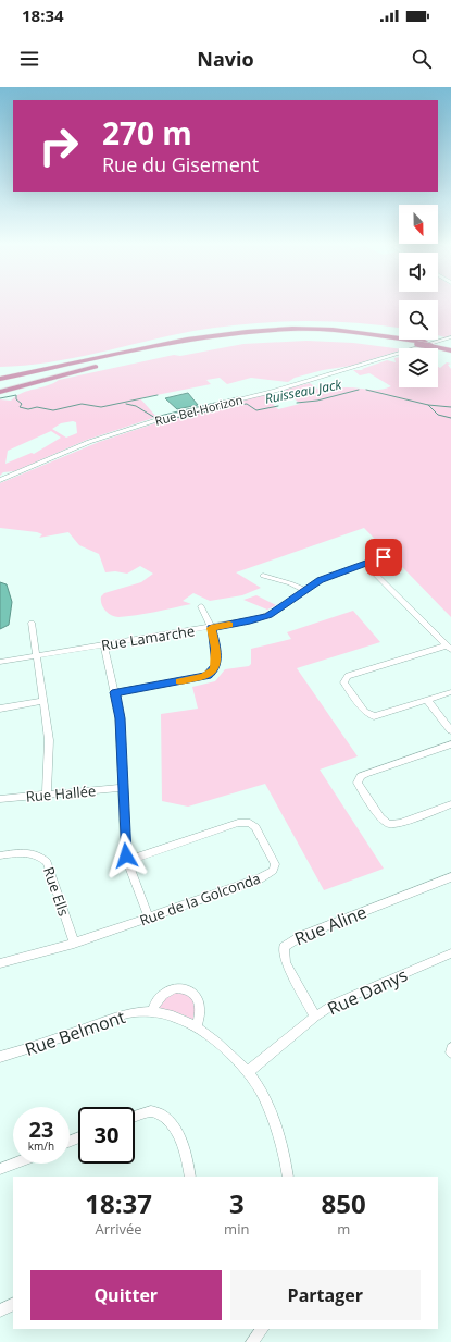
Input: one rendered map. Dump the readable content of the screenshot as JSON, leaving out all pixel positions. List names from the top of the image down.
{
  "streets": {
    "street": [
      "Rue Bel-Horizon",
      "Rue Lamarche",
      "Rue Hallée",
      "Rue Ells",
      "Rue de la Golconda",
      "Rue Aline",
      "Rue Danys",
      "Rue Belmont"
    ]
  },
  "crossings": [
    ["Rue Ells", "Rue de la Golconda"],
    ["Rue Aline", "Rue Danys"],
    ["Rue Danys", "Rue Belmont"]
  ],
  "water": ["Ruisseau Jack"],
  "north": "bottom",
  "page": {
    "status": "18:34",
    "header": "Navio",
    "turn": ["270 m", "Rue du Gisement"],
    "speed": "23 km/h",
    "limit": "30",
    "eta": [
      "18:37",
      "Arrivée",
      "3",
      "min",
      "850",
      "m"
    ],
    "buttons": ["Quitter", "Partager"]
  }
}
